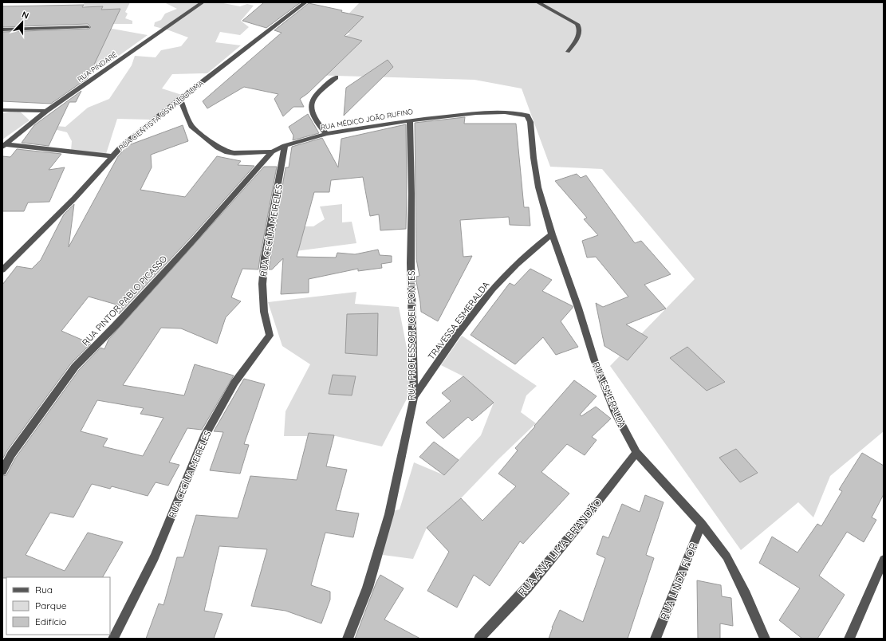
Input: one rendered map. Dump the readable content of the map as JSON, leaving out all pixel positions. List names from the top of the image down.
{
  "streets": {
    "street": [
      "RUA PINDARÉ",
      "RUA CIENTISTA OSWALDO LIMA",
      "RUA MÉDICO JOÃO RUFINO",
      "RUA CECÍLIA MEIRELES",
      "RUA PINTOR PABLO PICASSO",
      "TRAVESSA ESMERALDA",
      "RUA PROFESSOR JOEL PONTES",
      "RUA ESMERALDA",
      "RUA ANA LIMA BRANDÃO",
      "RUA LINDA FLOR"
    ]
  },
  "crossings": [
    ["RUA CIENTISTA OSWALDO LIMA", "RUA MÉDICO JOÃO RUFINO"],
    ["RUA MÉDICO JOÃO RUFINO", "RUA CECÍLIA MEIRELES"],
    ["RUA MÉDICO JOÃO RUFINO", "RUA PINTOR PABLO PICASSO"],
    ["RUA MÉDICO JOÃO RUFINO", "RUA PROFESSOR JOEL PONTES"],
    ["RUA MÉDICO JOÃO RUFINO", "RUA ESMERALDA"],
    ["TRAVESSA ESMERALDA", "RUA PROFESSOR JOEL PONTES"],
    ["TRAVESSA ESMERALDA", "RUA ESMERALDA"],
    ["RUA ESMERALDA", "RUA ANA LIMA BRANDÃO"],
    ["RUA ESMERALDA", "RUA LINDA FLOR"]
  ],
  "legend": ["Rua", "Parque", "Edifício"],
  "north": "top"
}
